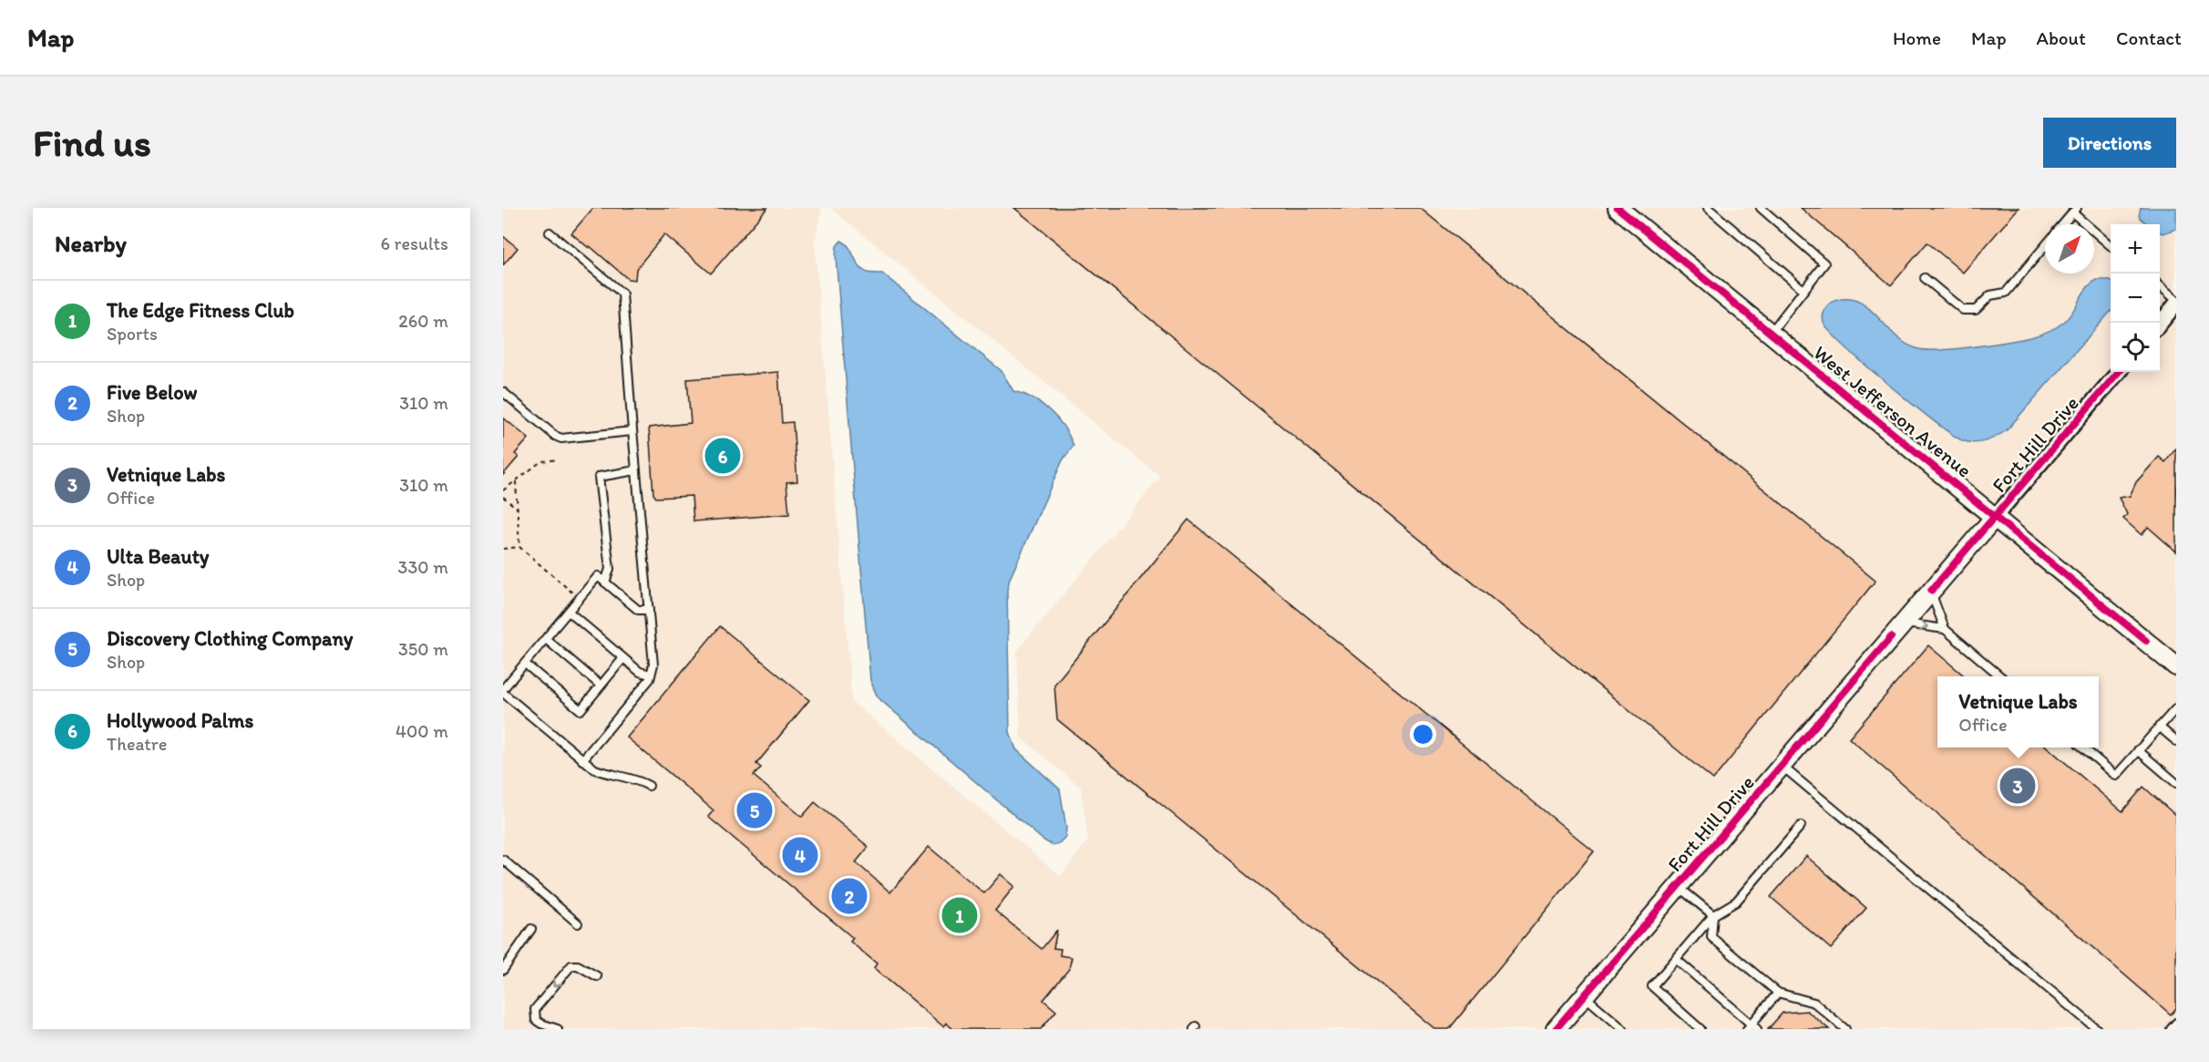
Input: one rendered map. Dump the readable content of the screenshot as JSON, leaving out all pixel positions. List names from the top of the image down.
{
  "streets": {
    "street": ["West Jefferson Avenue", "Fort Hill Drive"]
  },
  "crossings": [
    ["West Jefferson Avenue", "Fort Hill Drive"]
  ],
  "north": "top right",
  "page": {
    "header": "Map",
    "nav": [
      "Home",
      "Map",
      "About",
      "Contact"
    ],
    "buttons": "Directions",
    "title": "Find us",
    "heading": ["Nearby", "6 results"],
    "map_buttons": ["+", "−"],
    "list": [
      {
        "mark": "1",
        "name": "The Edge Fitness Club",
        "note": "Sports",
        "value": "260 m"
      },
      {
        "mark": "2",
        "name": "Five Below",
        "note": "Shop",
        "value": "310 m"
      },
      {
        "mark": "3",
        "name": "Vetnique Labs",
        "note": "Office",
        "value": "310 m"
      },
      {
        "mark": "4",
        "name": "Ulta Beauty",
        "note": "Shop",
        "value": "330 m"
      },
      {
        "mark": "5",
        "name": "Discovery Clothing Company",
        "note": "Shop",
        "value": "350 m"
      },
      {
        "mark": "6",
        "name": "Hollywood Palms",
        "note": "Theatre",
        "value": "400 m"
      }
    ],
    "pins": [
      "6",
      "3",
      "5",
      "4",
      "2",
      "1"
    ],
    "popup": ["Vetnique Labs", "Office"]
  }
}
